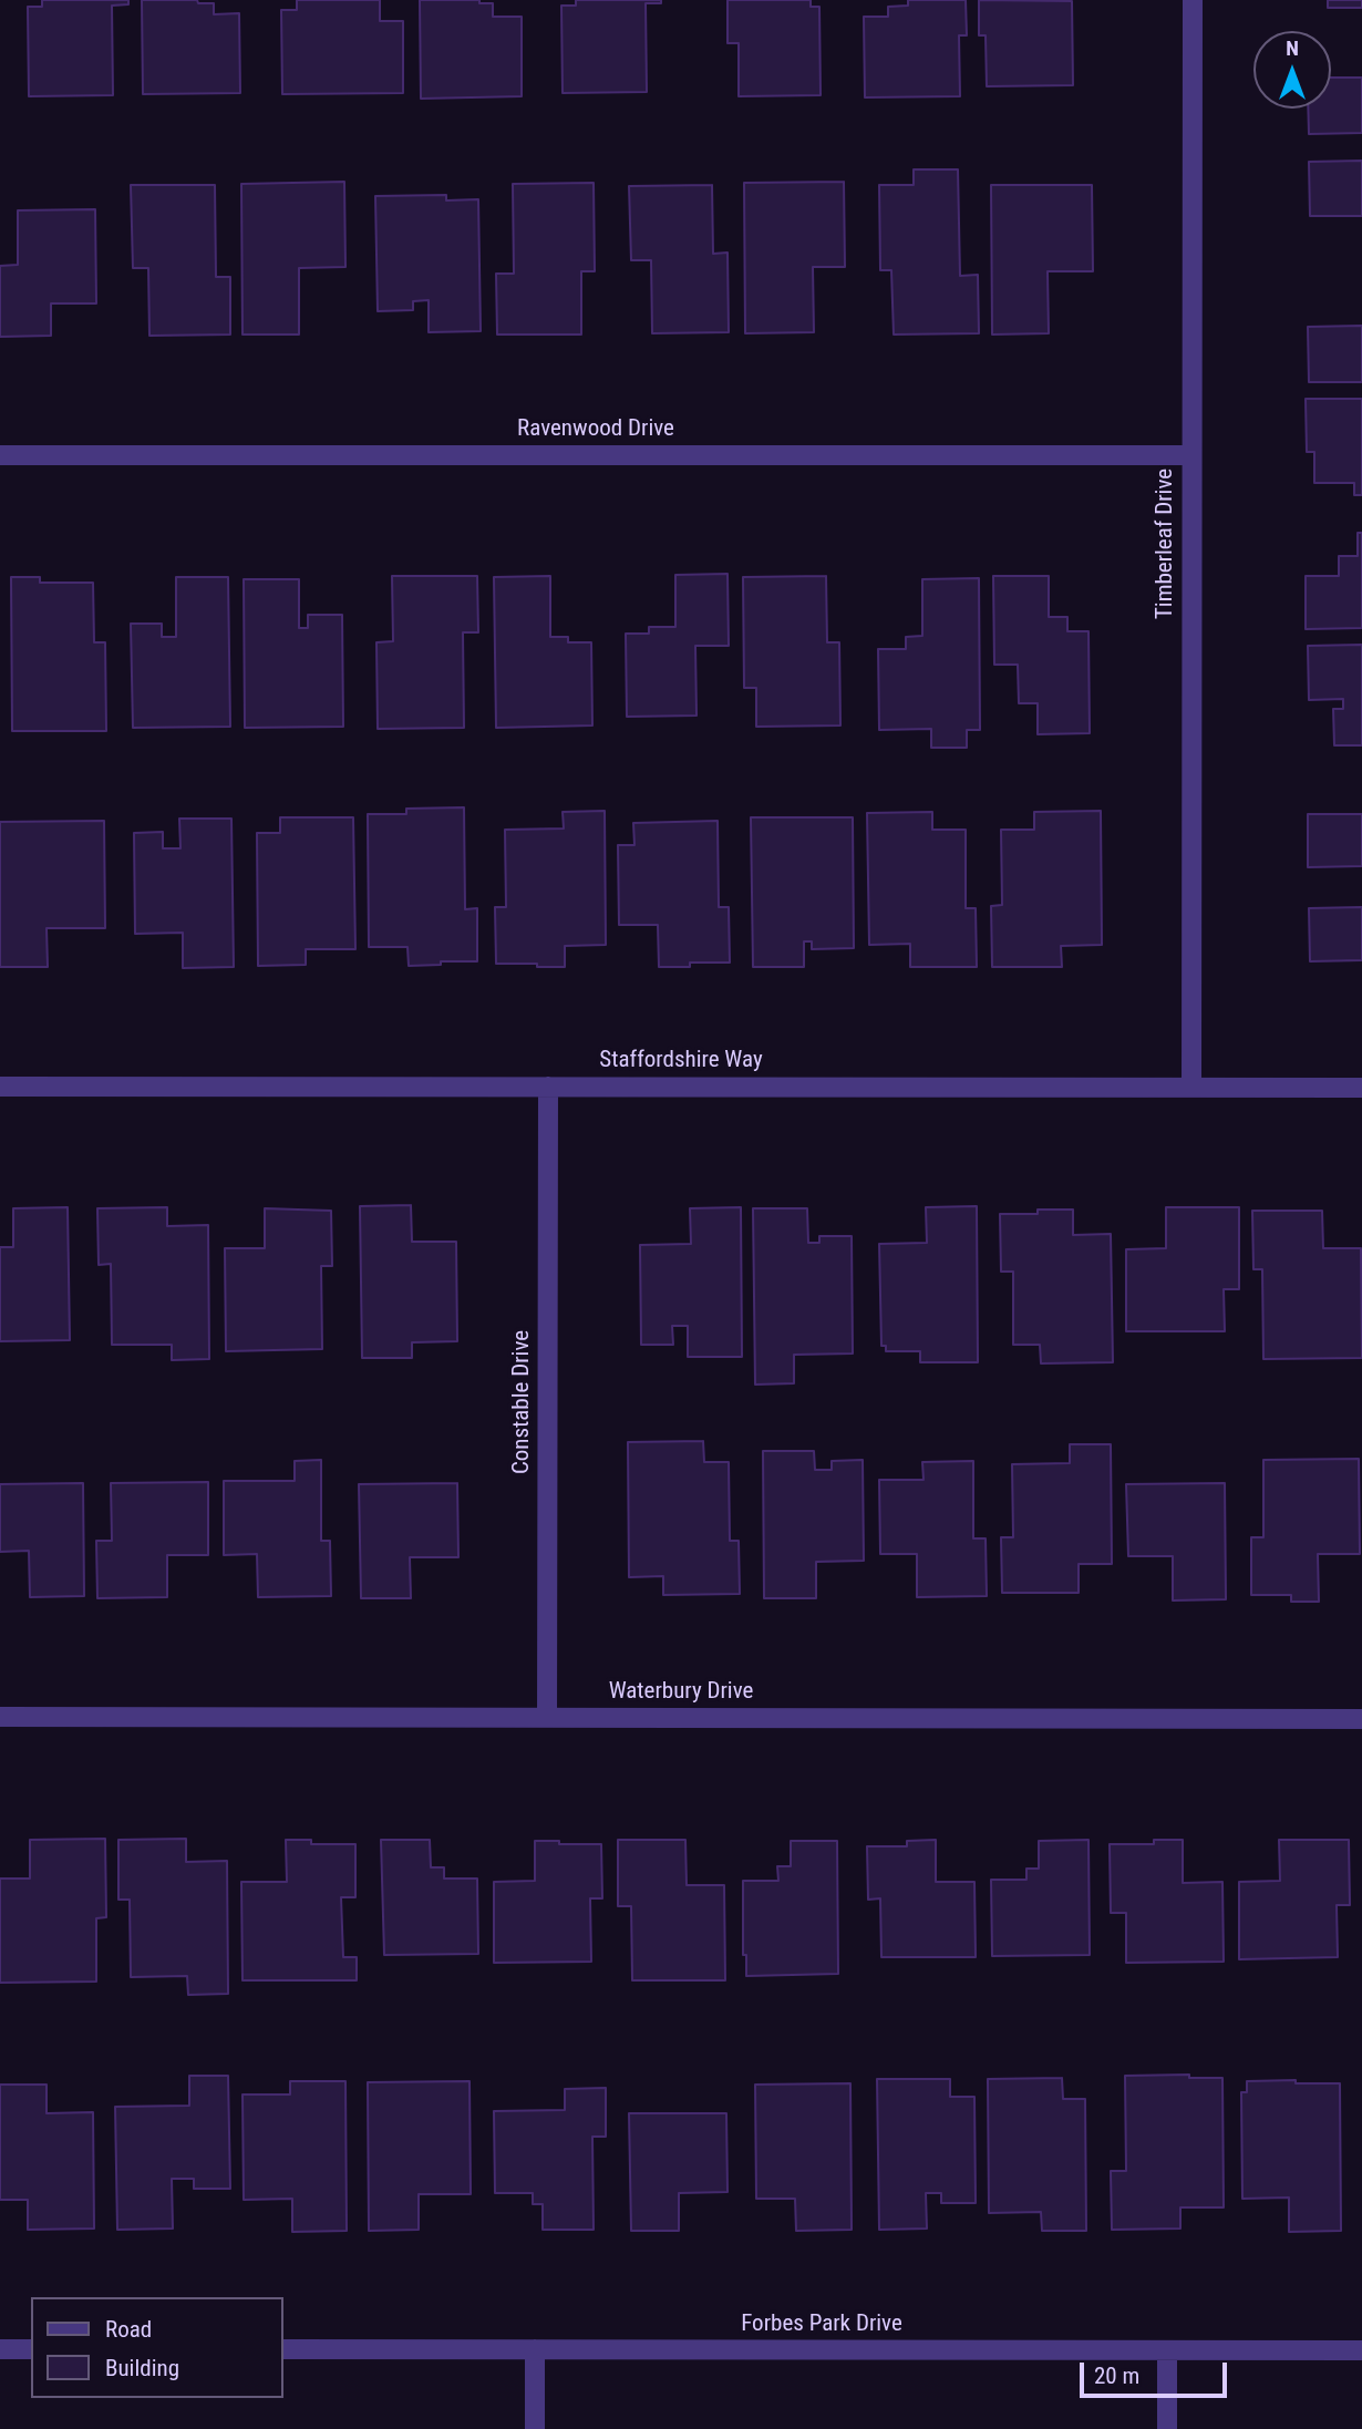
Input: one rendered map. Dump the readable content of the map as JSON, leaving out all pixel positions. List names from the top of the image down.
{
  "streets": {
    "street": [
      "Ravenwood Drive",
      "Timberleaf Drive",
      "Staffordshire Way",
      "Constable Drive",
      "Waterbury Drive",
      "Forbes Park Drive"
    ]
  },
  "crossings": [
    ["Ravenwood Drive", "Timberleaf Drive"],
    ["Timberleaf Drive", "Staffordshire Way"],
    ["Staffordshire Way", "Constable Drive"],
    ["Constable Drive", "Waterbury Drive"]
  ],
  "legend": ["Road", "Building"],
  "scale_bar": "20 m",
  "north": "top"
}
